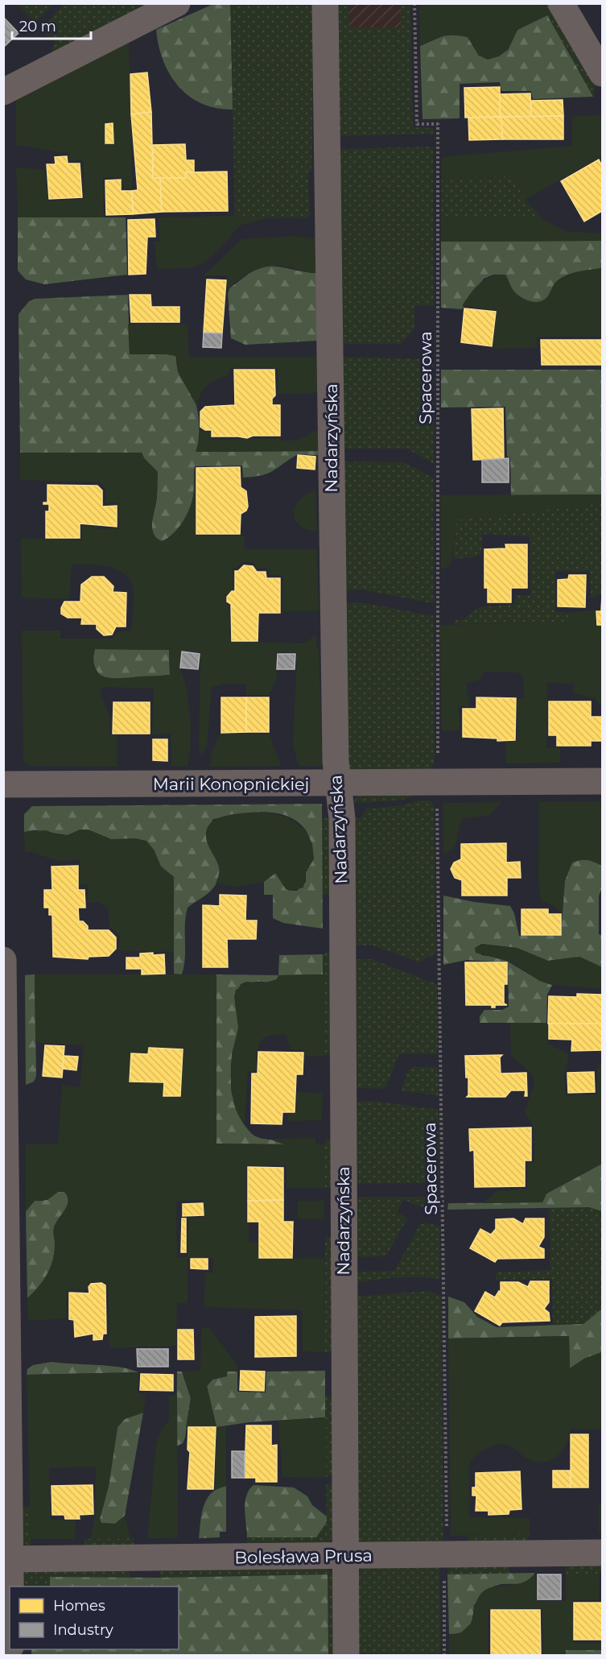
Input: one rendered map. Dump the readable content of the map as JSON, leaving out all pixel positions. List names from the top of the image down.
{
  "streets": {
    "street": ["Nadarzyńska", "Marii Konopnickiej", "Bolesława Prusa"],
    "path": ["Spacerowa"]
  },
  "crossings": [
    ["Nadarzyńska", "Marii Konopnickiej"],
    ["Nadarzyńska", "Bolesława Prusa"]
  ],
  "legend": ["Homes", "Industry"],
  "scale_bar": "20 m"
}
